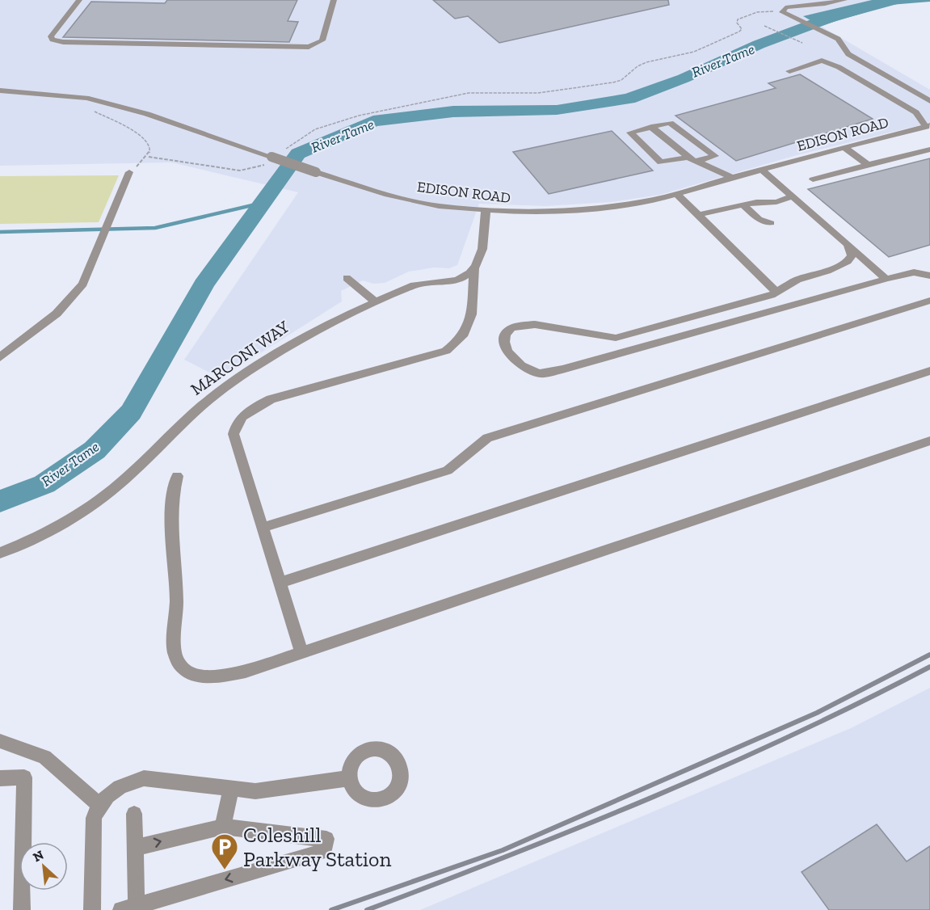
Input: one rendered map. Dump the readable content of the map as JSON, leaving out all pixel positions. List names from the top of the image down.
{
  "streets": {
    "street": ["EDISON ROAD", "MARCONI WAY"]
  },
  "water": ["River Tame"],
  "places": {
    "parking": ["Coleshill Parkway Station"]
  },
  "north": "top left"
}
